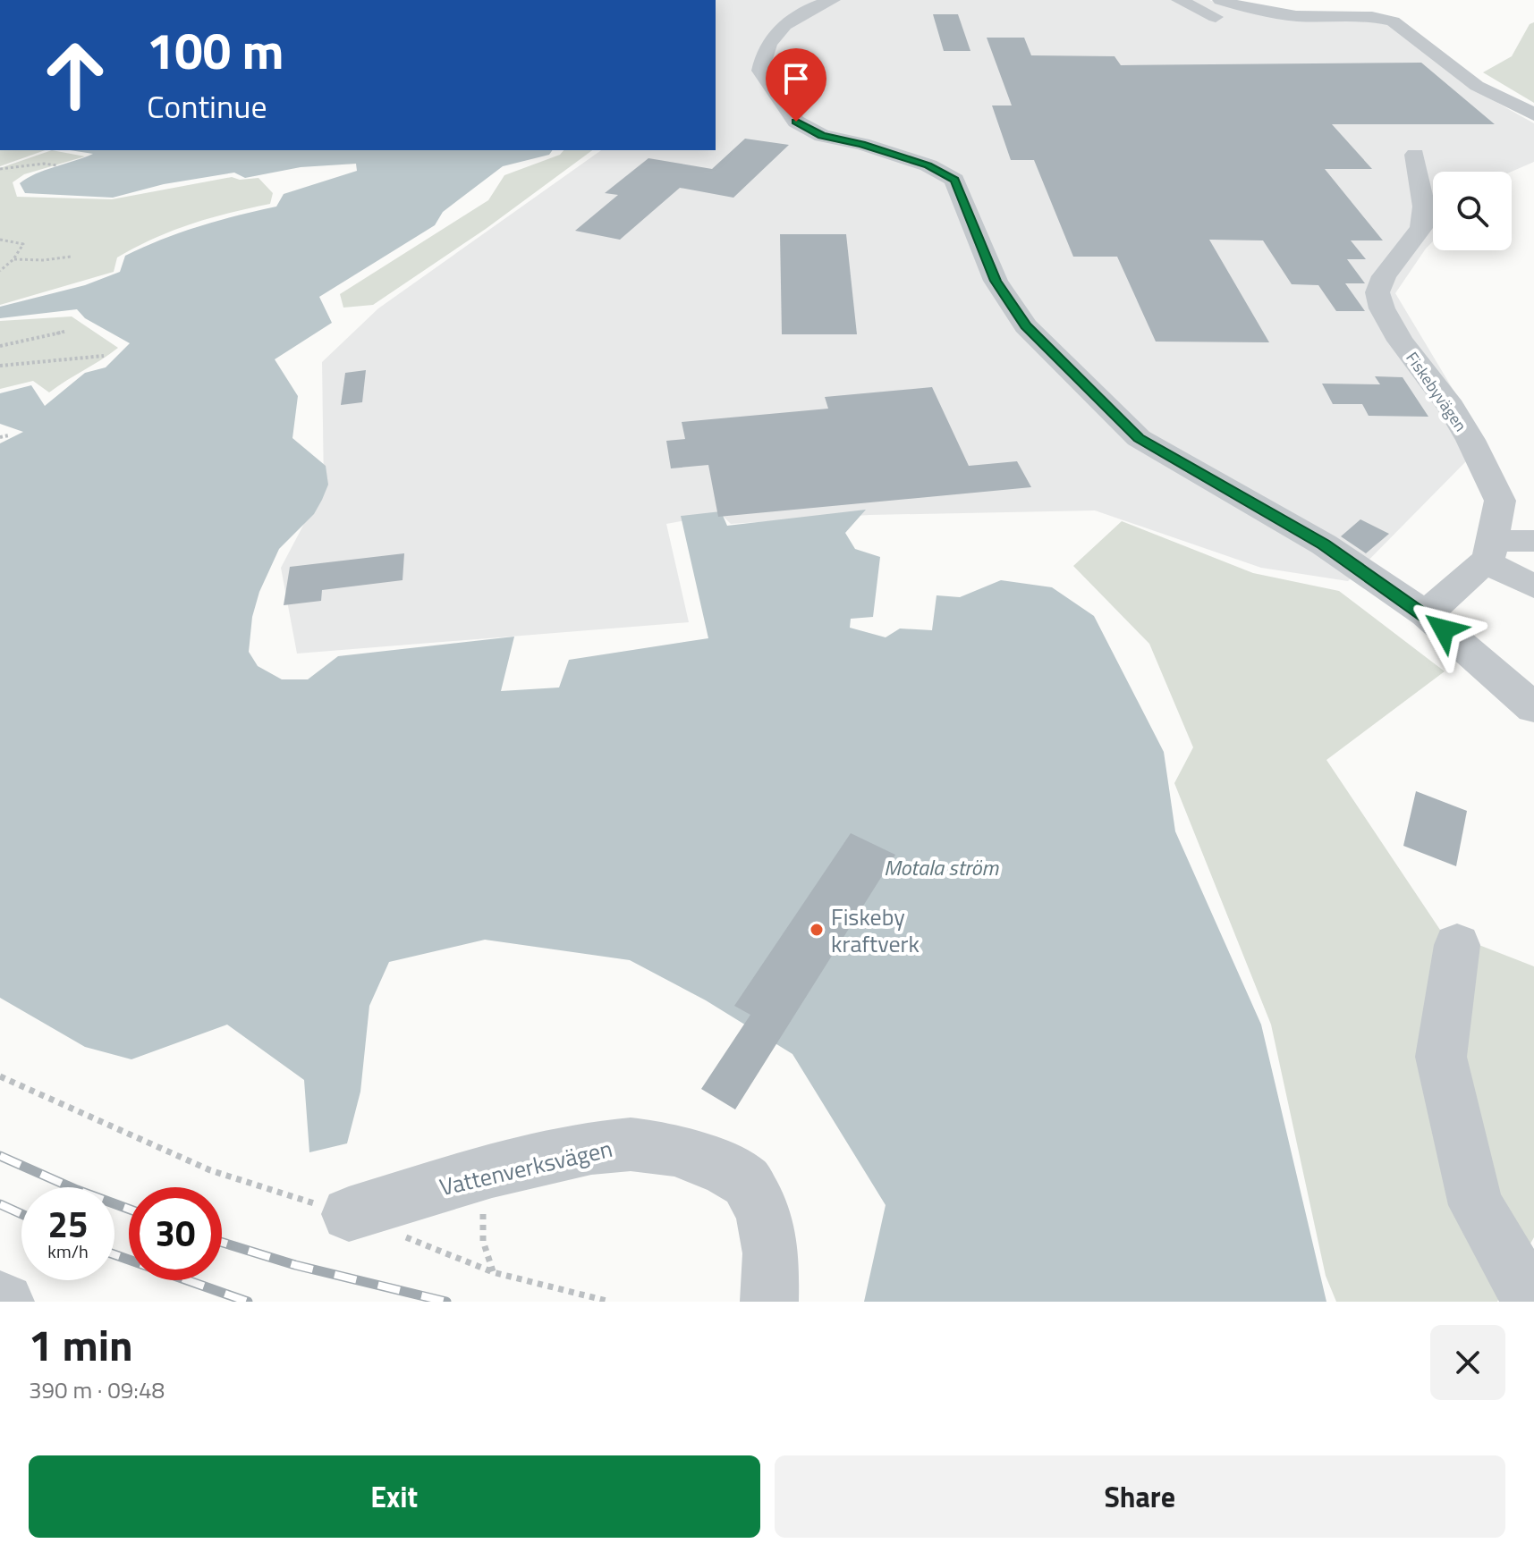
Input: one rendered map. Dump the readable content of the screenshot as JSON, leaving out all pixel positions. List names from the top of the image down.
{
  "streets": {
    "street": ["Fiskebyvägen", "Vattenverksvägen"]
  },
  "water": ["Motala ström"],
  "places": ["Fiskeby kraftverk"],
  "page": {
    "turn": ["100 m", "Continue"],
    "speed": "25 km/h",
    "limit": "30",
    "heading": ["1 min", "390 m · 09:48"],
    "buttons": ["Exit", "Share"]
  }
}
